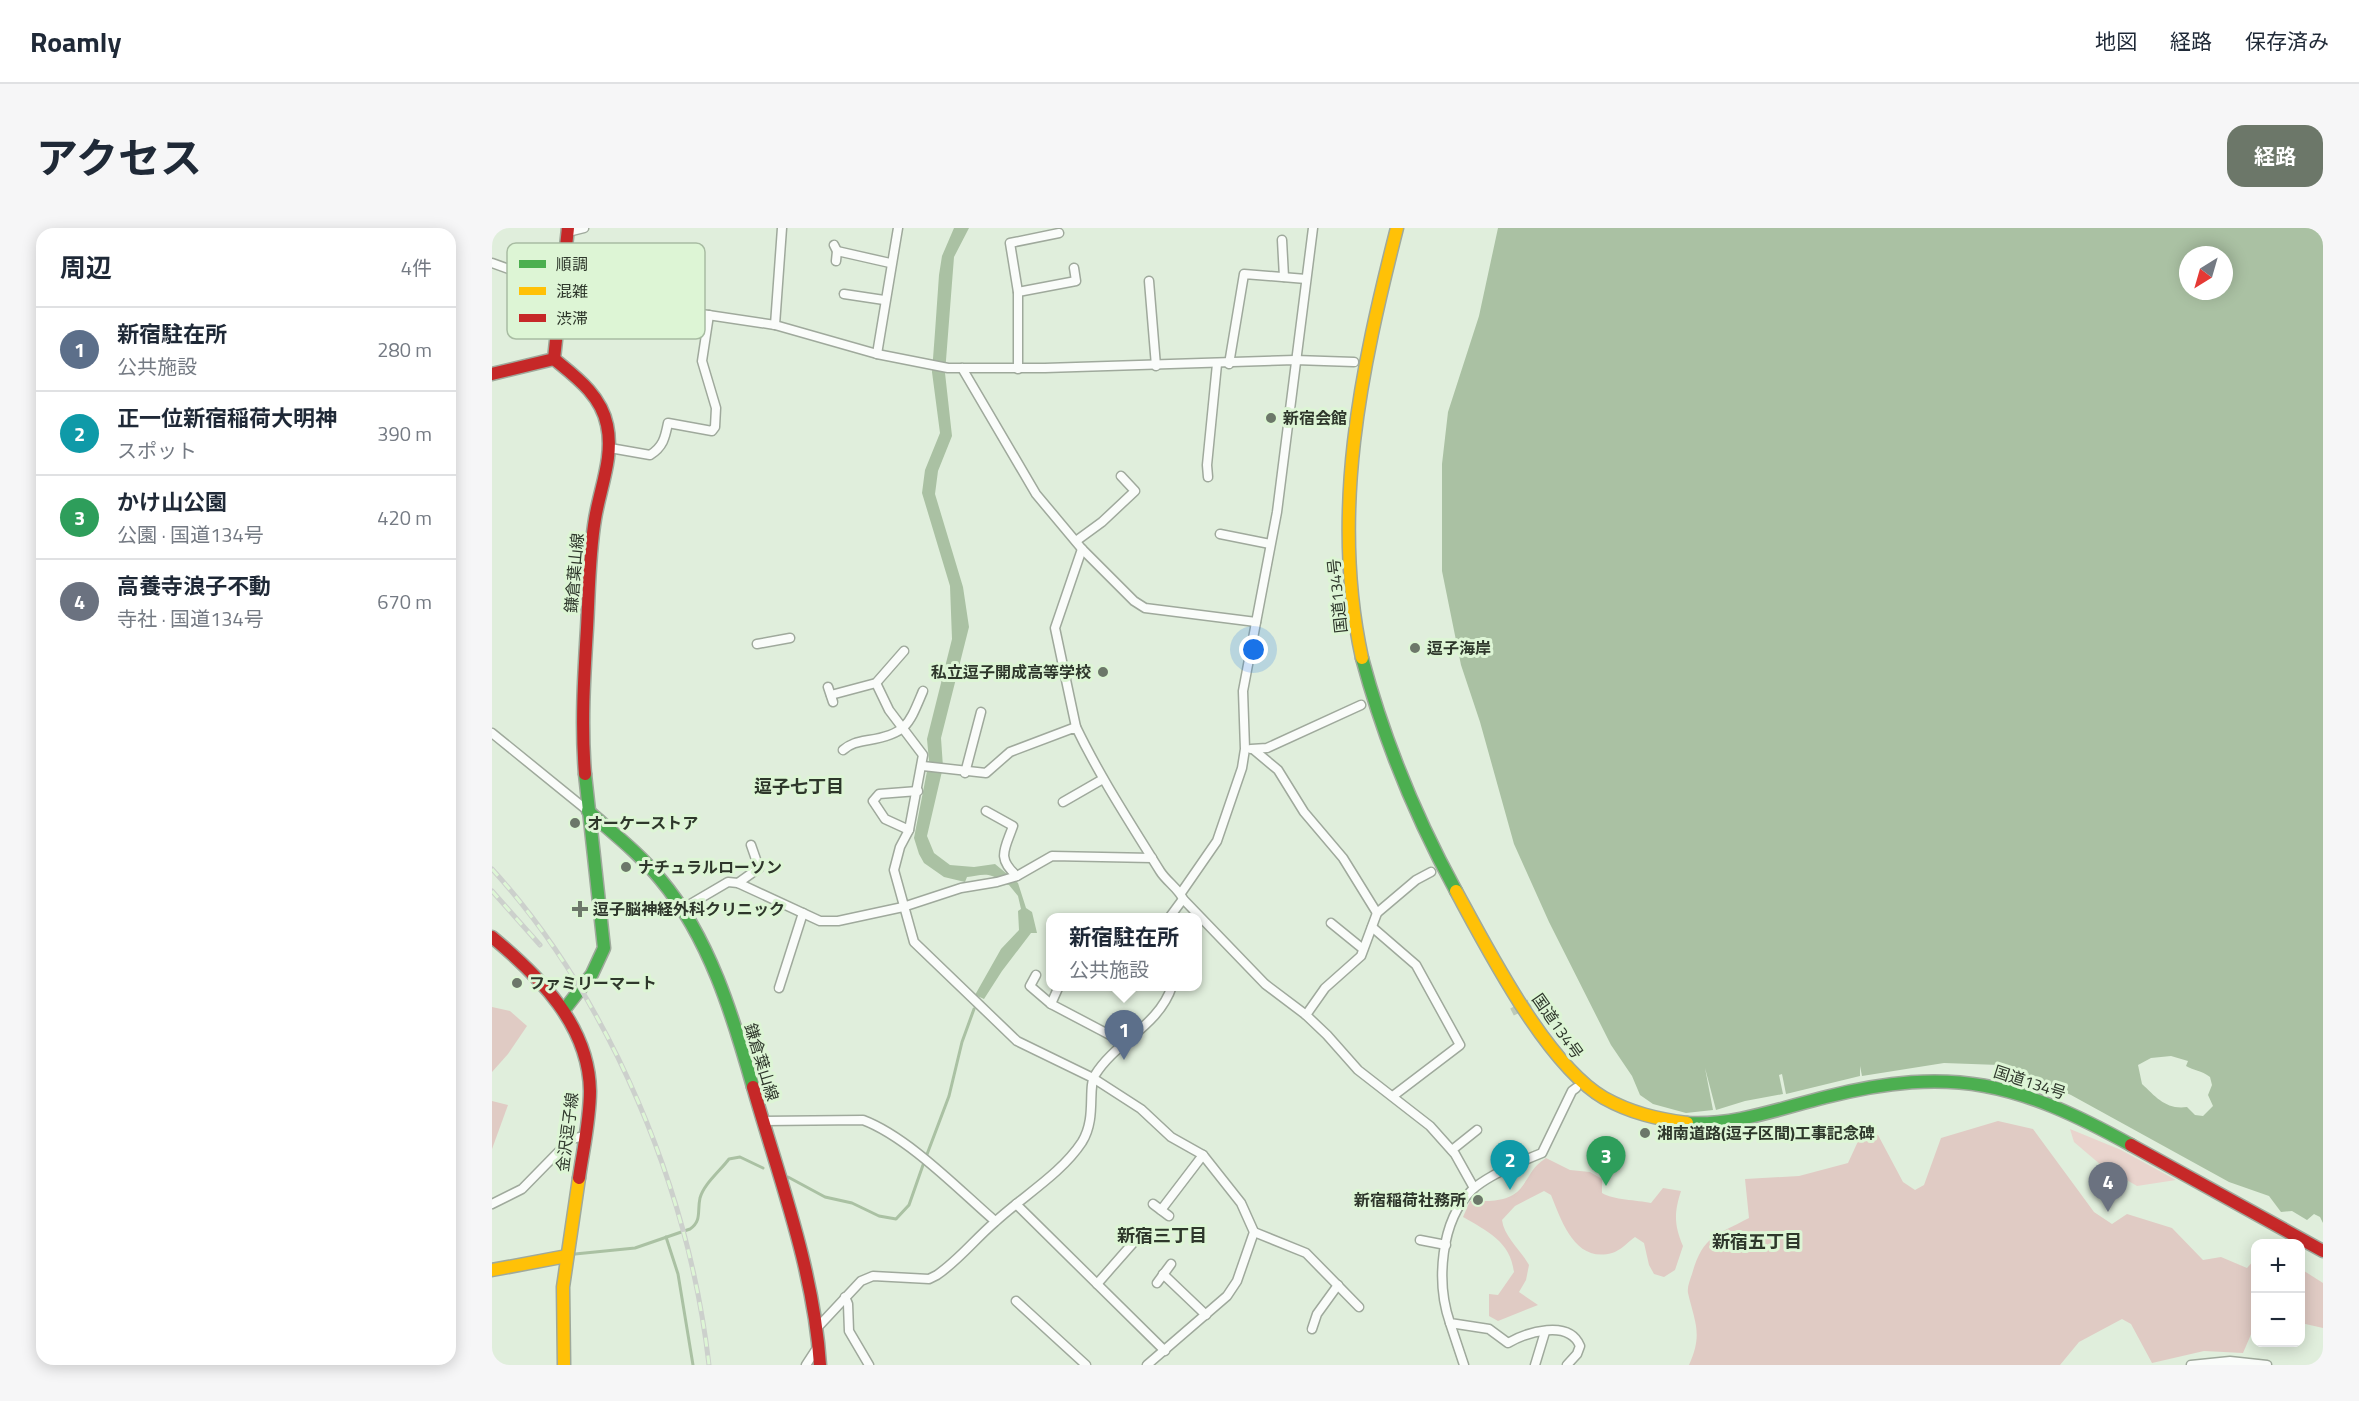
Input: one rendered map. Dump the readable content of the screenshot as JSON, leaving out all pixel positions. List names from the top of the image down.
{
  "streets": {
    "main road": ["鎌倉葉山線", "国道134号", "金沢逗子線"]
  },
  "crossings": [
    ["鎌倉葉山線", "金沢逗子線"]
  ],
  "districts": ["逗子七丁目", "新宿三丁目", "新宿五丁目"],
  "places": {
    "other": [
      "新宿会館",
      "逗子海岸",
      "私立逗子開成高等学校",
      "オーケーストア",
      "ナチュラルローソン",
      "ファミリーマート",
      "湘南道路(逗子区間)工事記念碑",
      "新宿稲荷社務所"
    ],
    "health": ["逗子脳神経外科クリニック"]
  },
  "legend": ["順調", "混雑", "渋滞"],
  "north": "bottom left",
  "page": {
    "header": "Roamly",
    "nav": ["地図", "経路", "保存済み"],
    "title": "アクセス",
    "buttons": "経路",
    "heading": ["周辺", "4件"],
    "list": [
      {
        "mark": "1",
        "name": "新宿駐在所",
        "note": "公共施設",
        "value": "280 m"
      },
      {
        "mark": "2",
        "name": "正一位新宿稲荷大明神",
        "note": "スポット",
        "value": "390 m"
      },
      {
        "mark": "3",
        "name": "かけ山公園",
        "note": "公園 · 国道134号",
        "value": "420 m"
      },
      {
        "mark": "4",
        "name": "高養寺浪子不動",
        "note": "寺社 · 国道134号",
        "value": "670 m"
      }
    ],
    "popup": ["新宿駐在所", "公共施設"],
    "pins": [
      "1",
      "3",
      "2",
      "4"
    ],
    "map_buttons": ["+", "−"]
  }
}
